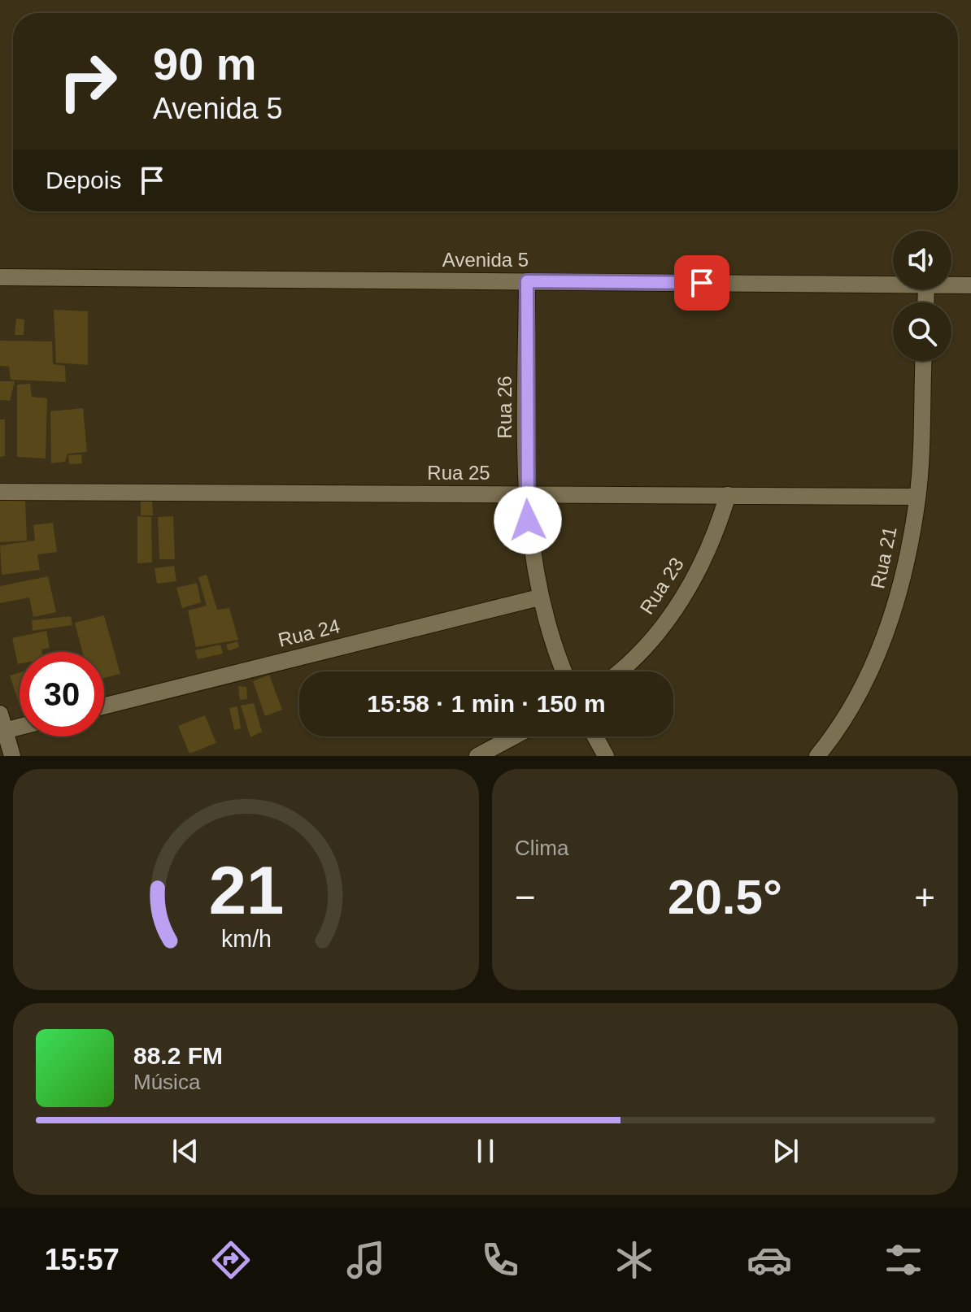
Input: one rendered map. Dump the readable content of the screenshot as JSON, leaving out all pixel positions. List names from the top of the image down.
{
  "streets": {
    "street": [
      "Avenida 5",
      "Rua 26",
      "Rua 25",
      "Rua 21",
      "Rua 23",
      "Rua 24"
    ]
  },
  "crossings": [
    ["Avenida 5", "Rua 26"],
    ["Rua 26", "Rua 25"],
    ["Rua 26", "Rua 24"],
    ["Rua 25", "Rua 21"],
    ["Rua 25", "Rua 23"]
  ],
  "page": {
    "turn": ["90 m", "Avenida 5"],
    "then": "Depois",
    "limit": "30",
    "trip": "15:58 · 1 min · 150 m",
    "tile": "Clima",
    "heat": ["−", "20.5°", "+"],
    "song": ["88.2 FM", "Música"],
    "tabs": "15:57",
    "gauge": ["21", "km/h"]
  }
}
